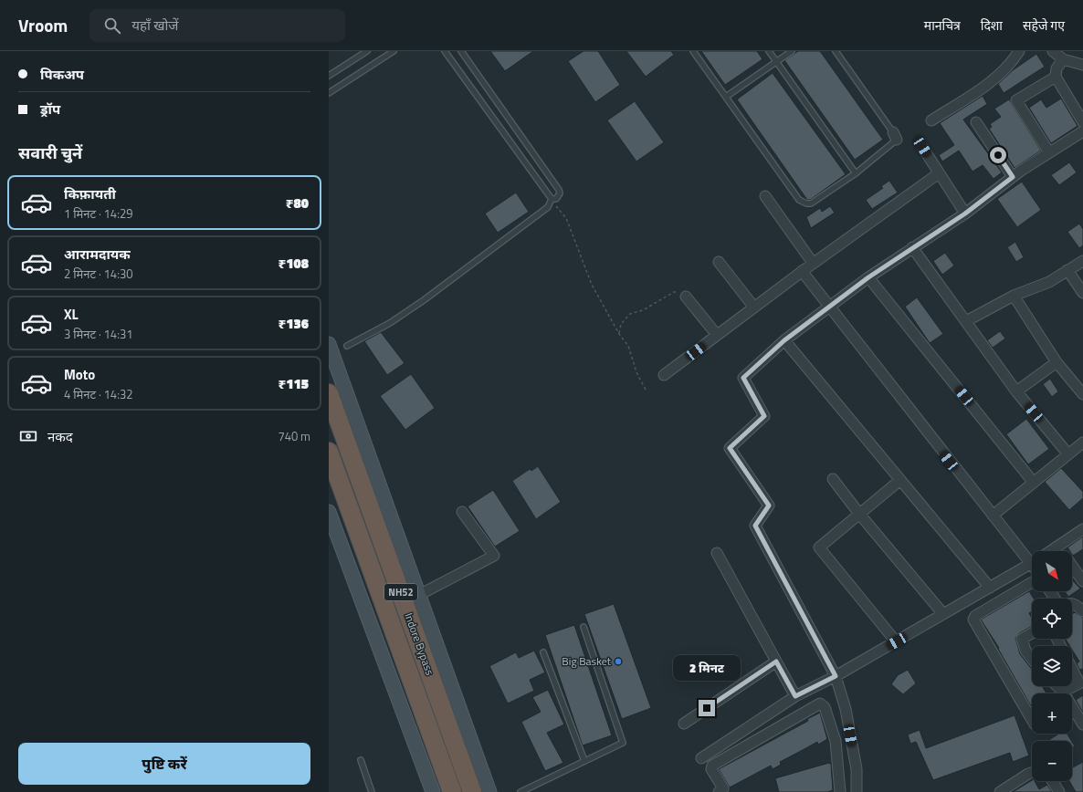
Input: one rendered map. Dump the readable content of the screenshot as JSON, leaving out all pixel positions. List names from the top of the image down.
{
  "streets": {
    "highway": ["NH52", "Indore Bypass"]
  },
  "places": ["Big Basket"],
  "north": "bottom right",
  "page": {
    "header": "Vroom",
    "search": "यहाँ खोजें",
    "nav": ["मानचित्र", "दिशा", "सहेजे गए"],
    "banner": ["पिकअप", "ड्रॉप"],
    "heading": "सवारी चुनें",
    "list": [
      {
        "name": "किफ़ायती",
        "note": "1 मिनट · 14:29",
        "value": "₹80"
      },
      {
        "name": "आरामदायक",
        "note": "2 मिनट · 14:30",
        "value": "₹108"
      },
      {
        "name": "XL",
        "note": "3 मिनट · 14:31",
        "value": "₹136"
      },
      {
        "name": "Moto",
        "note": "4 मिनट · 14:32",
        "value": "₹115"
      }
    ],
    "pay": ["नकद", "740 m"],
    "map_buttons": ["+", "−"],
    "bubble": "2 मिनट",
    "buttons": "पुष्टि करें"
  }
}
